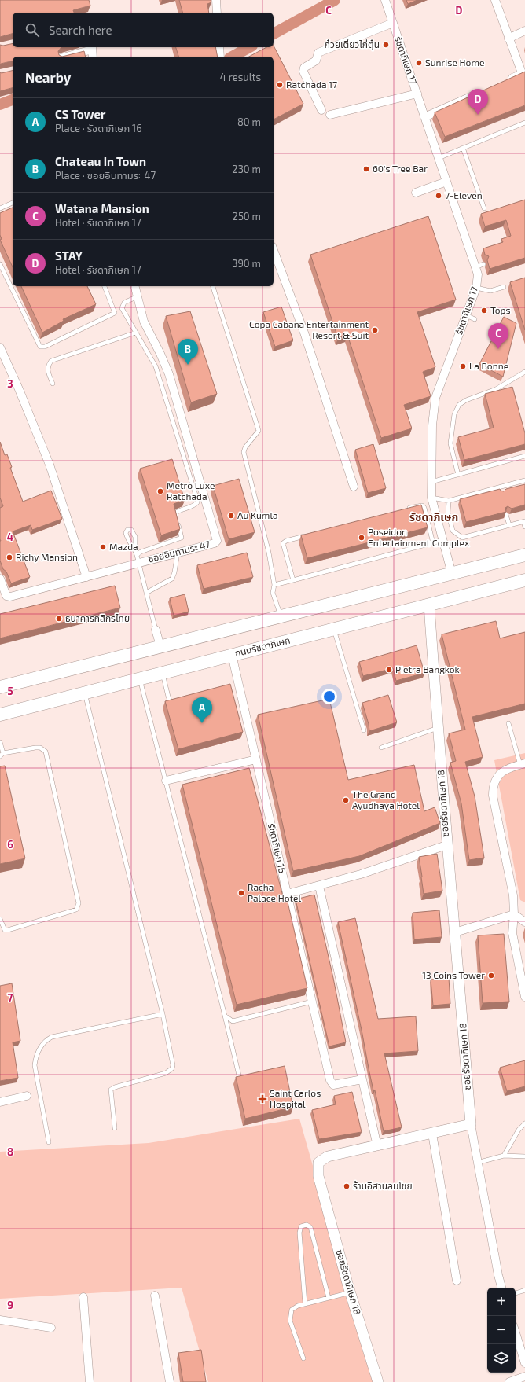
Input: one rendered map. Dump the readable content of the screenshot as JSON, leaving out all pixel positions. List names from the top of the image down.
{
  "streets": {
    "main road": ["ถนนรัชดาภิเษก"],
    "street": [
      "รัชดาภิเษก 17",
      "ซอยอินทามระ 47",
      "ซอยรัชดาภิเษก 18",
      "รัชดาภิเษก 16"
    ]
  },
  "crossings": [
    ["ถนนรัชดาภิเษก", "ซอยรัชดาภิเษก 18"],
    ["ถนนรัชดาภิเษก", "รัชดาภิเษก 16"]
  ],
  "districts": ["รัชดาภิเษก"],
  "places": {
    "other": [
      "ก๋วยเตี๋ยวไก่ตุ๋น",
      "Sunrise Home",
      "Ratchada 17",
      "60's Tree Bar",
      "7-Eleven",
      "Tops",
      "Copa Cabana Entertainment Resort & Suit",
      "La Bonne",
      "Metro Luxe Ratchada",
      "Au Kumla",
      "Poseidon Entertainment Complex",
      "Mazda",
      "Richy Mansion",
      "ธนาคารกสิกรไทย",
      "Pietra Bangkok",
      "The Grand Ayudhaya Hotel",
      "Racha Palace Hotel",
      "13 Coins Tower",
      "ร้านอีสานลมโชย"
    ],
    "health": ["Saint Carlos Hospital"]
  },
  "page": {
    "search": "Search here",
    "heading": ["Nearby", "4 results"],
    "pins": [
      "D",
      "C",
      "B",
      "A"
    ],
    "list": [
      {
        "mark": "A",
        "name": "CS Tower",
        "note": "Place · รัชดาภิเษก 16",
        "value": "80 m"
      },
      {
        "mark": "B",
        "name": "Chateau In Town",
        "note": "Place · ซอยอินทามระ 47",
        "value": "230 m"
      },
      {
        "mark": "C",
        "name": "Watana Mansion",
        "note": "Hotel · รัชดาภิเษก 17",
        "value": "250 m"
      },
      {
        "mark": "D",
        "name": "STAY",
        "note": "Hotel · รัชดาภิเษก 17",
        "value": "390 m"
      }
    ],
    "map_buttons": ["+", "−"]
  },
  "grid": {
    "columns": ["C", "D"],
    "rows": [
      "3",
      "4",
      "5",
      "6",
      "7",
      "8",
      "9"
    ]
  }
}
